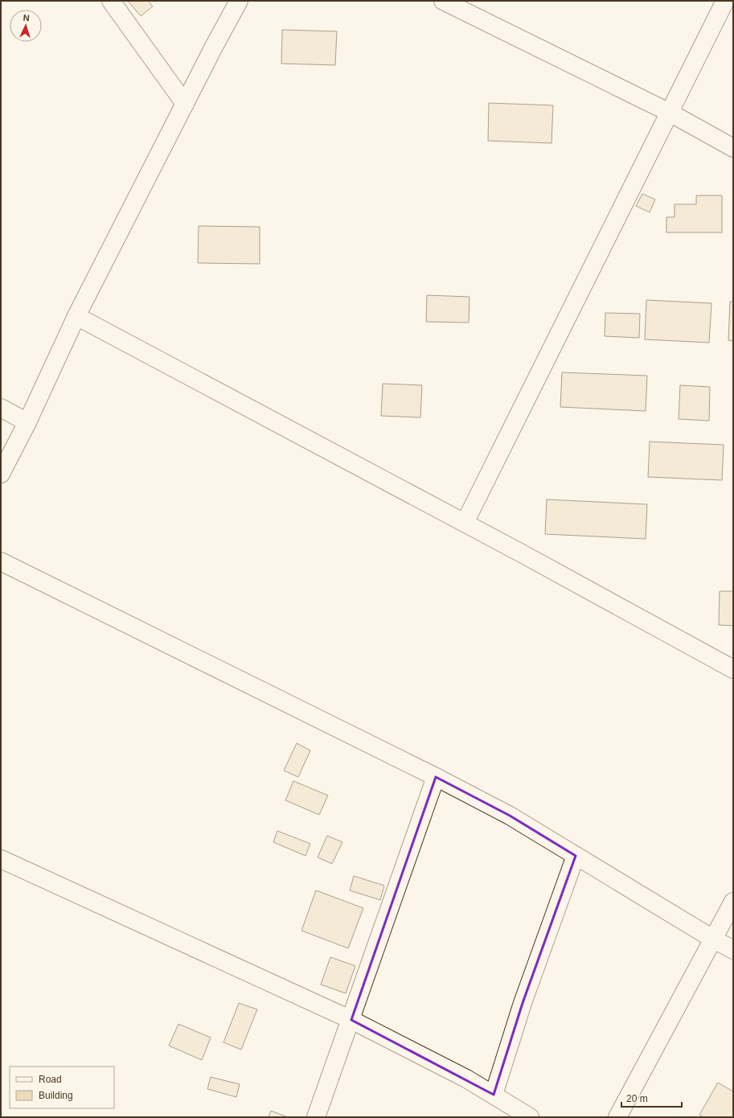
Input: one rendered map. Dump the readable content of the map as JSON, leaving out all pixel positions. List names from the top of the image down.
{
  "legend": ["Road", "Building"],
  "scale_bar": "20 m",
  "north": "top"
}
